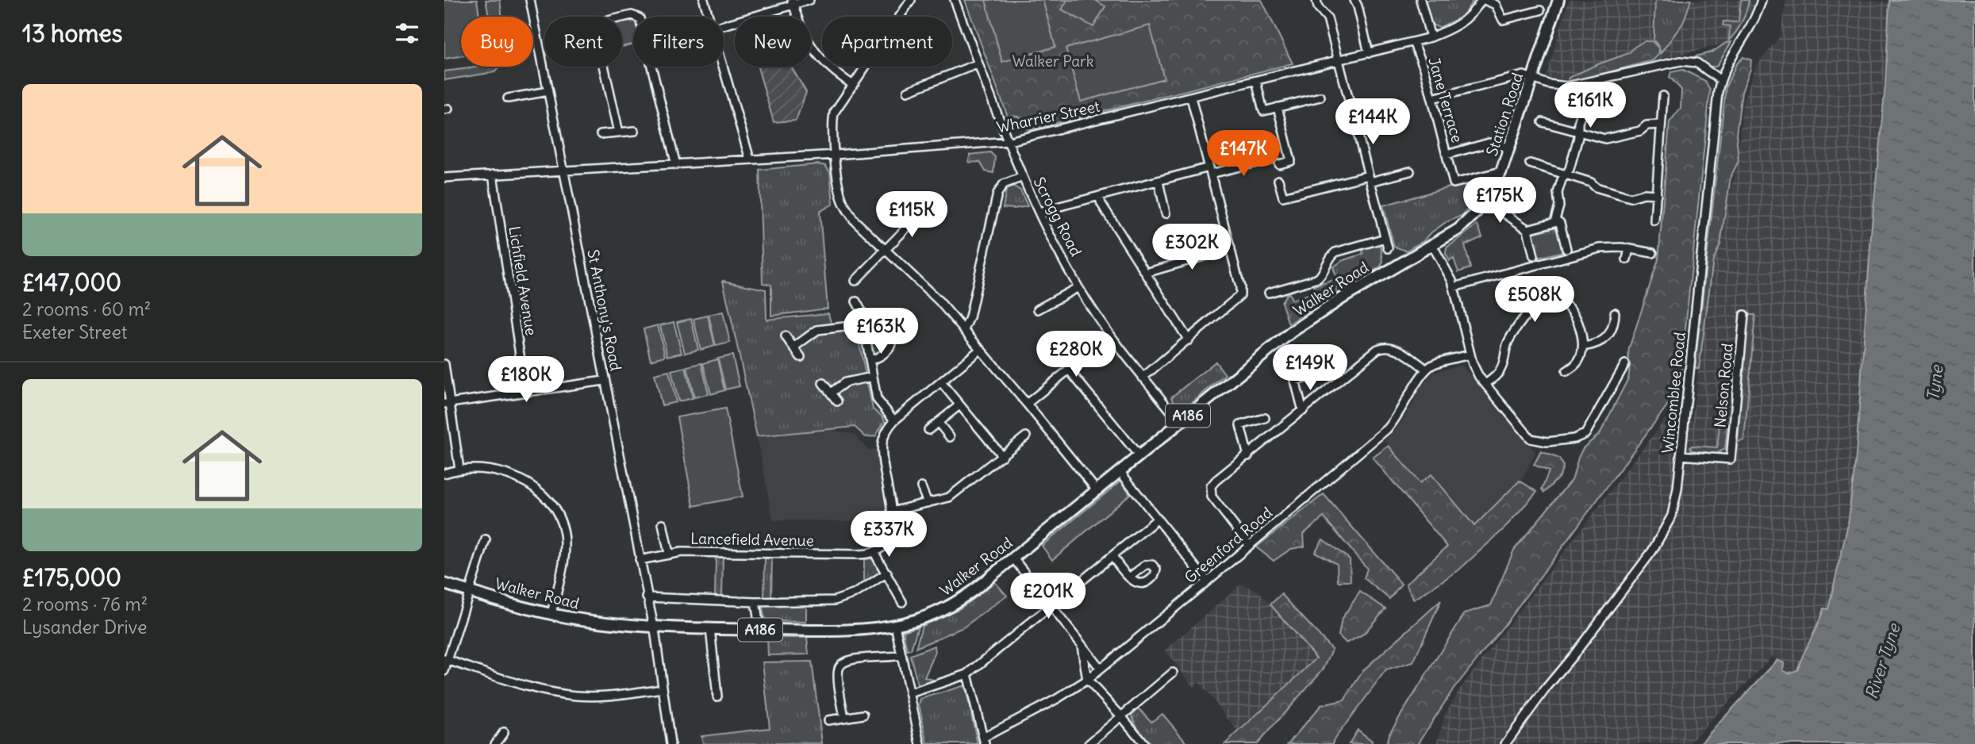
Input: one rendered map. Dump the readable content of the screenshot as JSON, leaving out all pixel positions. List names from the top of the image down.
{
  "streets": {
    "main road": ["Station Road", "Walker Road", "A186"],
    "street": [
      "Jane Terrace",
      "Wharrier Street",
      "Scrogg Road",
      "Lichfield Avenue",
      "St Anthony's Road",
      "Nelson Road",
      "Wincomblee Road",
      "Lancefield Avenue",
      "Greenford Road"
    ]
  },
  "crossings": [
    ["Jane Terrace", "Station Road"],
    ["Jane Terrace", "Wharrier Street"],
    ["Station Road", "Walker Road"],
    ["Wharrier Street", "Scrogg Road"],
    ["Wharrier Street", "Lichfield Avenue"],
    ["Wharrier Street", "St Anthony's Road"],
    ["Scrogg Road", "Walker Road"],
    ["Walker Road", "St Anthony's Road"],
    ["St Anthony's Road", "Lancefield Avenue"],
    ["Nelson Road", "Wincomblee Road"]
  ],
  "water": ["Tyne", "River Tyne"],
  "parks": ["Walker Park"],
  "page": {
    "heading": "13 homes",
    "chip": [
      "Buy",
      "Rent",
      "Filters",
      "New",
      "Apartment"
    ],
    "list": [
      {
        "name": "£147,000",
        "note": "2 rooms · 60 m² · Exeter Street"
      },
      {
        "name": "£175,000",
        "note": "2 rooms · 76 m² · Lysander Drive"
      }
    ],
    "price": [
      "£161K",
      "£144K",
      "£147K",
      "£175K",
      "£115K",
      "£302K",
      "£508K",
      "£163K",
      "£280K",
      "£149K",
      "£180K",
      "£337K",
      "£201K"
    ]
  }
}
